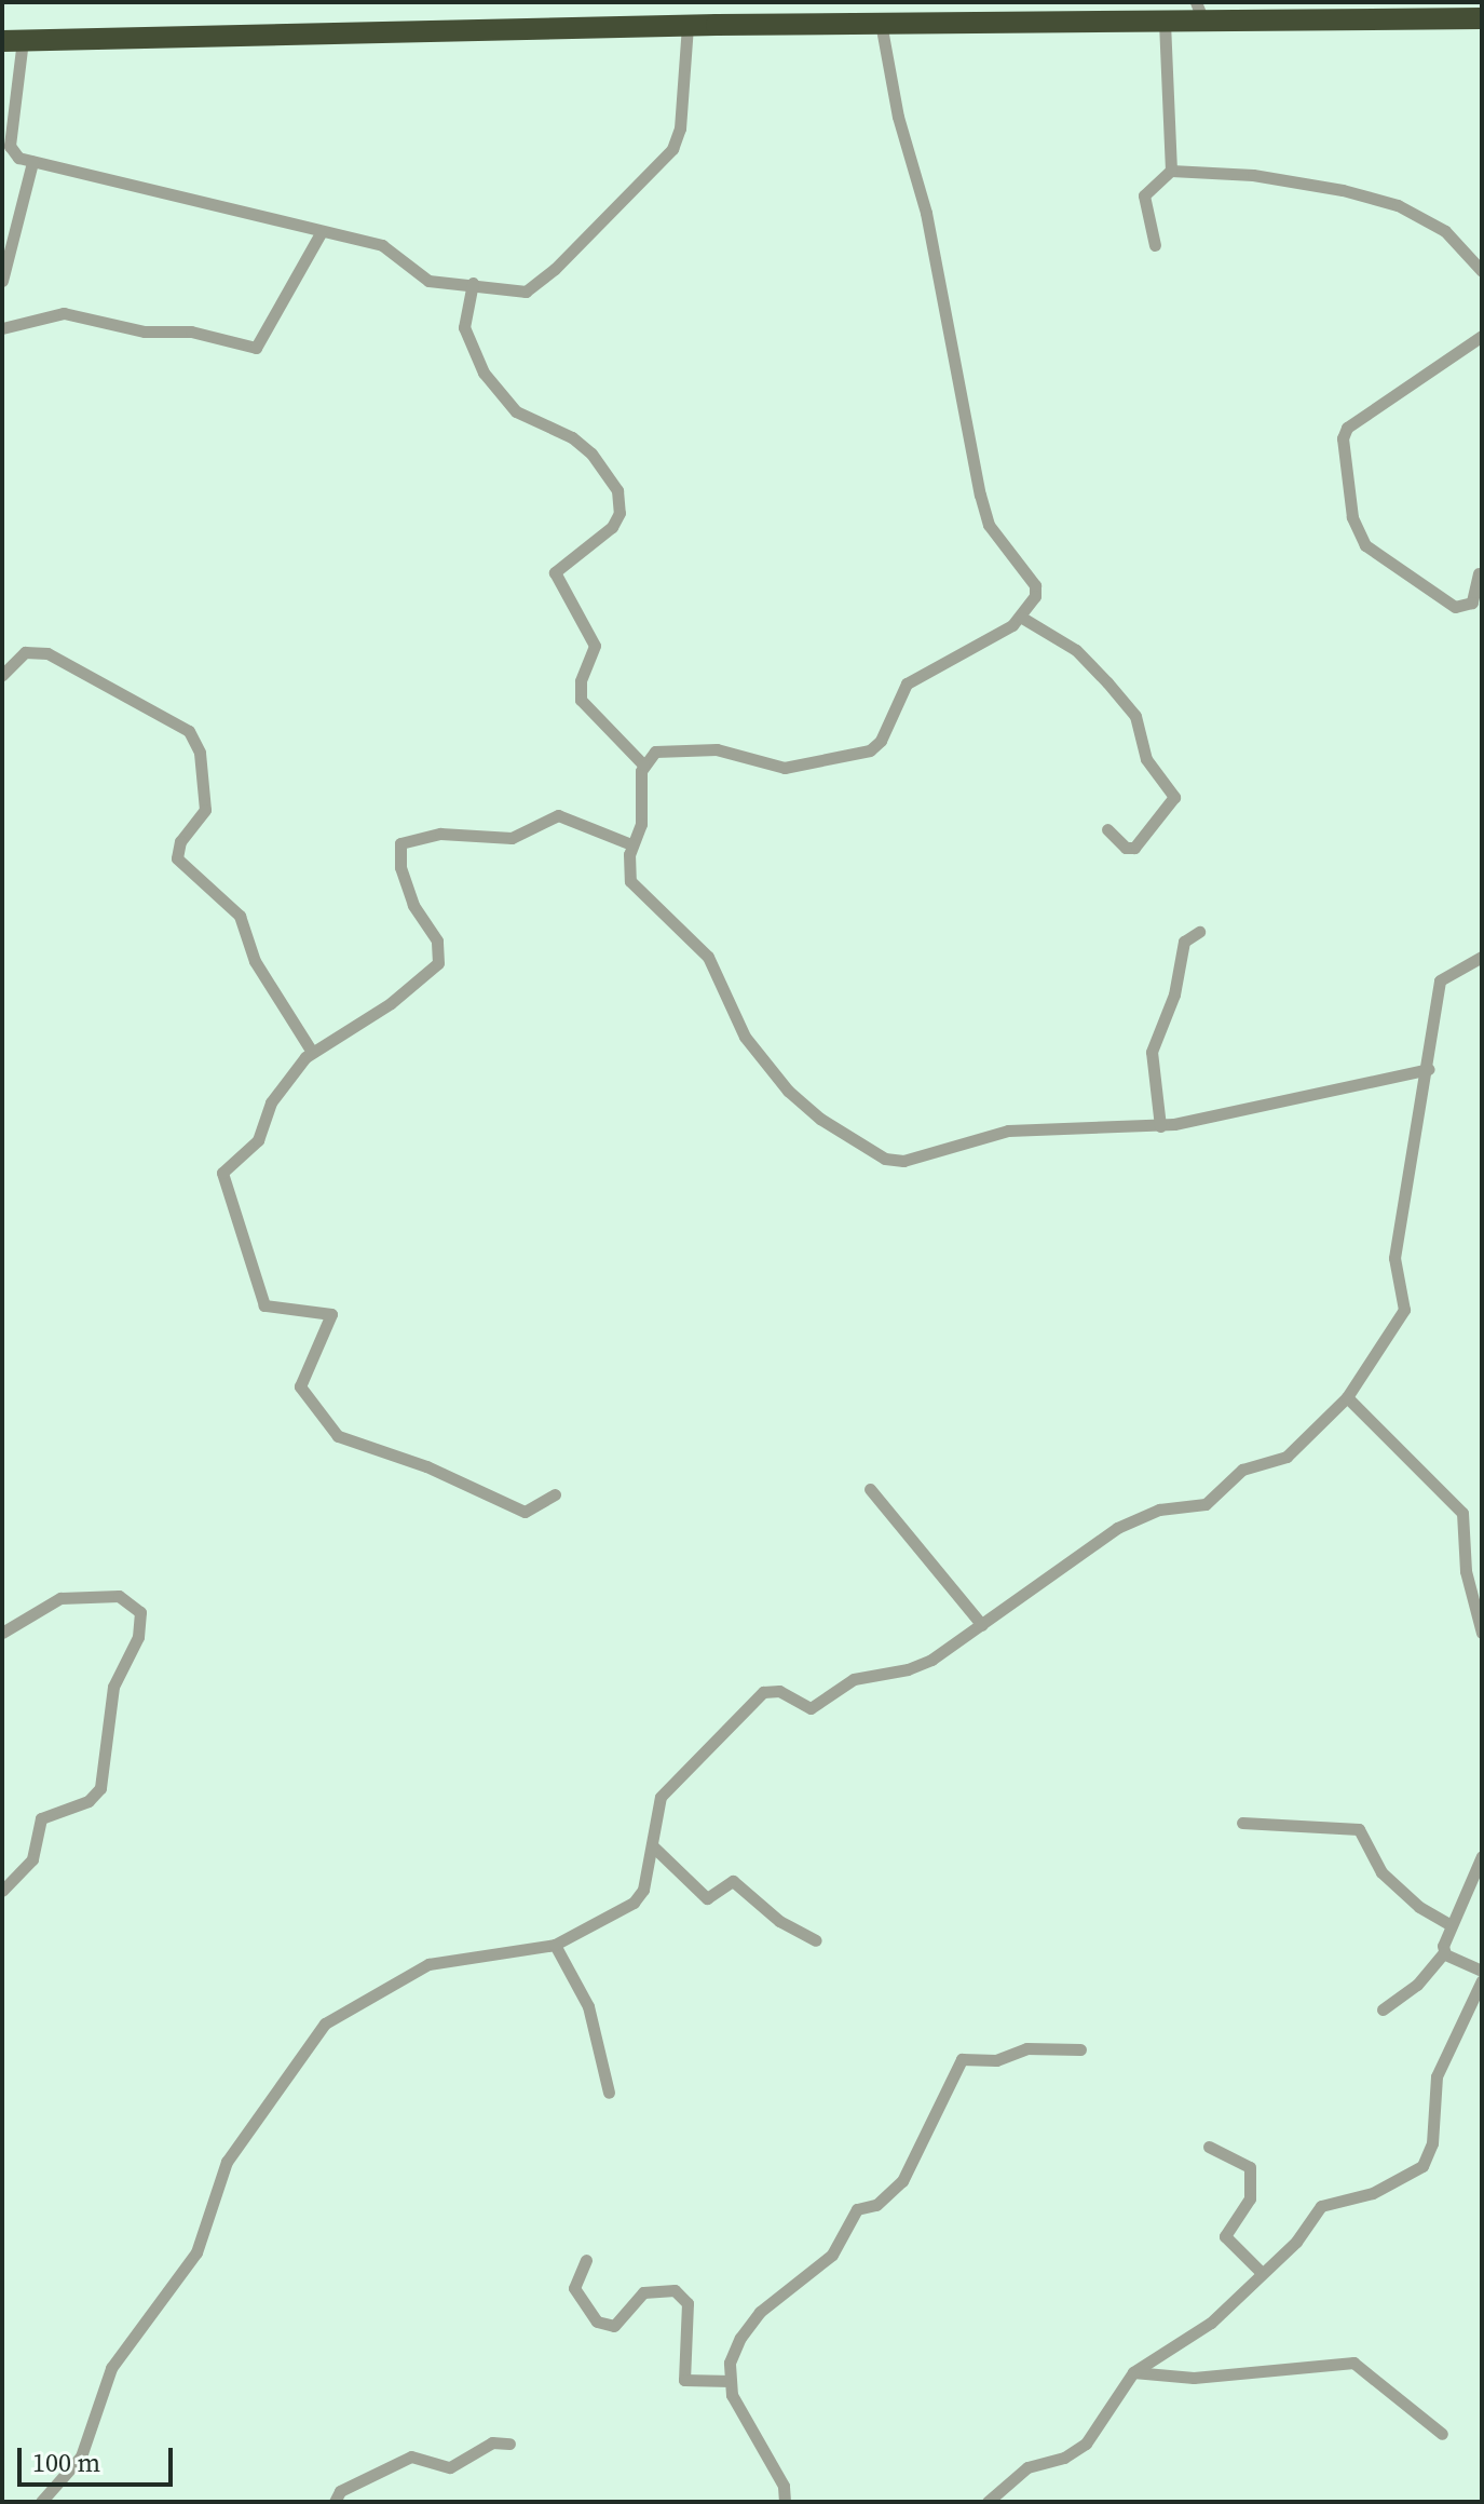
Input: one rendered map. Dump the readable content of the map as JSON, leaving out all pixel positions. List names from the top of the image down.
{
  "scale_bar": "100 m"
}
